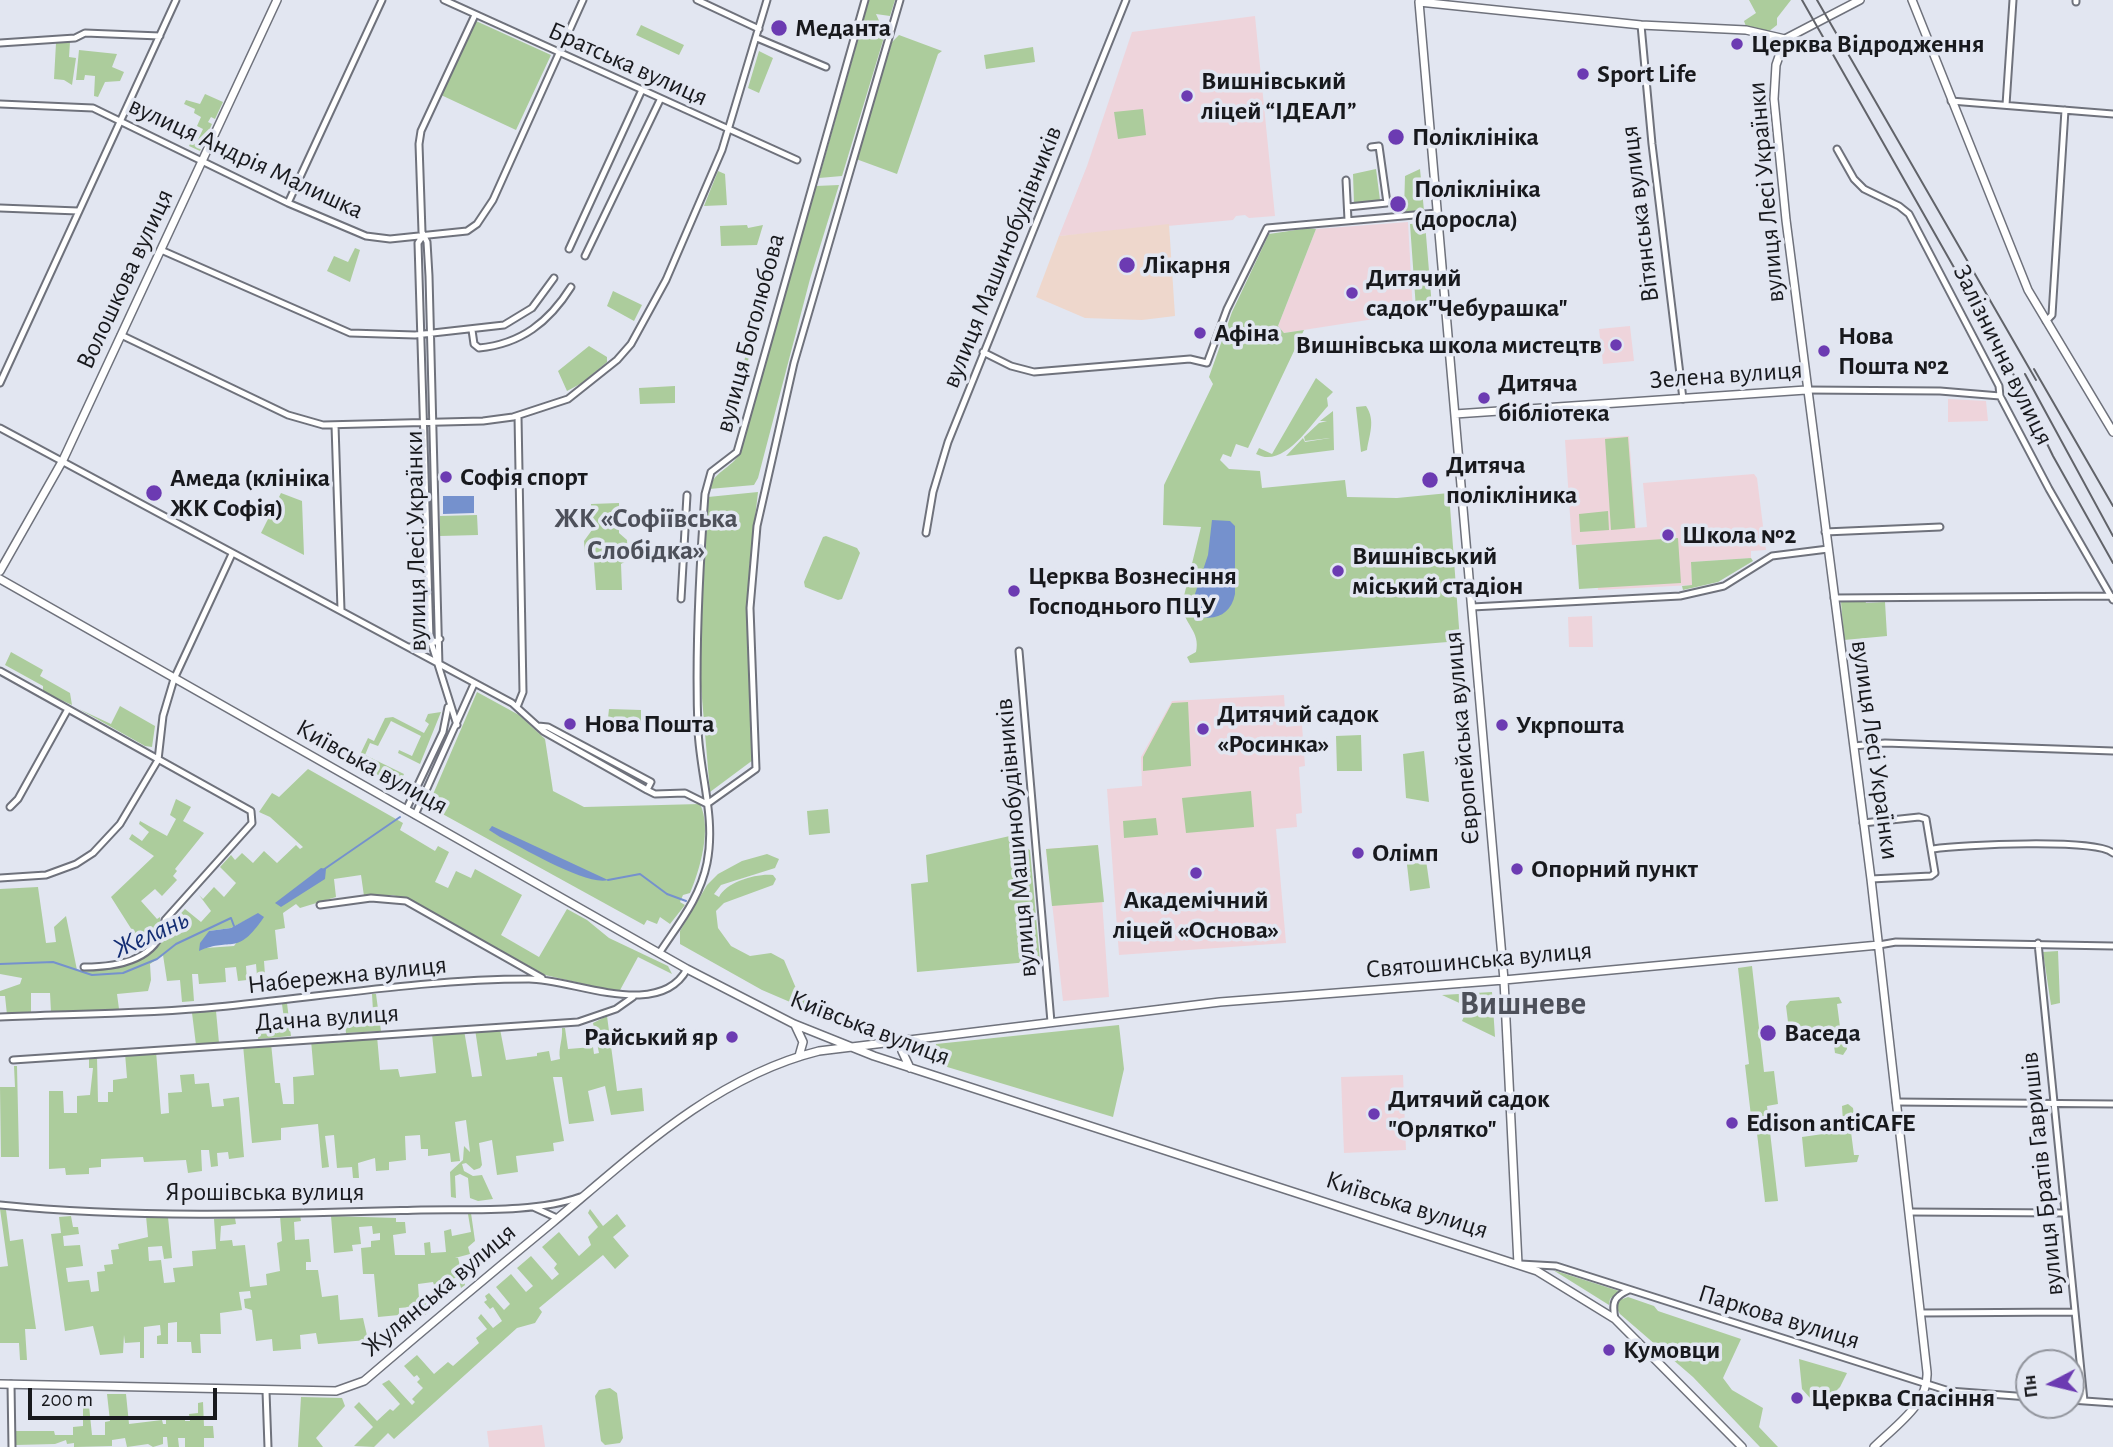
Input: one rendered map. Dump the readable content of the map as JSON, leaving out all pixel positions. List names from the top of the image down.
{
  "streets": {
    "street": [
      "Братська вулиця",
      "вулиця Андрія Малишка",
      "вулиця Лесі Українки",
      "Вітянська вулиця",
      "вулиця Машинобудівників",
      "Волошкова вулиця",
      "вулиця Боголюбова",
      "Залізнична вулиця",
      "Зелена вулиця",
      "Європейська вулиця",
      "Київська вулиця",
      "Святошинська вулиця",
      "Набережна вулиця",
      "Дачна вулиця",
      "вулиця Братів Гавришів",
      "Ярошівська вулиця",
      "Жулянська вулиця",
      "Паркова вулиця"
    ]
  },
  "crossings": [
    ["Братська вулиця", "вулиця Андрія Малишка"],
    ["Братська вулиця", "вулиця Лесі Українки"],
    ["вулиця Андрія Малишка", "вулиця Лесі Українки"],
    ["вулиця Андрія Малишка", "Волошкова вулиця"],
    ["вулиця Лесі Українки", "Зелена вулиця"],
    ["вулиця Лесі Українки", "Святошинська вулиця"],
    ["вулиця Лесі Українки", "Паркова вулиця"],
    ["Вітянська вулиця", "Зелена вулиця"],
    ["вулиця Машинобудівників", "Святошинська вулиця"],
    ["вулиця Боголюбова", "Київська вулиця"],
    ["Залізнична вулиця", "Зелена вулиця"],
    ["Зелена вулиця", "Європейська вулиця"],
    ["Європейська вулиця", "Київська вулиця"],
    ["Європейська вулиця", "Святошинська вулиця"],
    ["Європейська вулиця", "Паркова вулиця"],
    ["Київська вулиця", "Святошинська вулиця"],
    ["Київська вулиця", "Набережна вулиця"],
    ["Київська вулиця", "Жулянська вулиця"],
    ["Київська вулиця", "Паркова вулиця"],
    ["Святошинська вулиця", "вулиця Братів Гавришів"],
    ["Святошинська вулиця", "Жулянська вулиця"],
    ["Набережна вулиця", "Дачна вулиця"],
    ["Ярошівська вулиця", "Жулянська вулиця"]
  ],
  "districts": ["ЖК «Софіївська Слобідка»", "Вишневе"],
  "water": ["Желань"],
  "places": [
    "Меданта",
    "Церква Відродження",
    "Sport Life",
    "Вишнівський ліцей “ІДЕАЛ”",
    "Поліклініка",
    "Поліклініка (доросла)",
    "Лікарня",
    "Дитячий садок\"Чебурашка\"",
    "Афіна",
    "Вишнівська школа мистецтв",
    "Нова Пошта №2",
    "Дитяча бібліотека",
    "Софія спорт",
    "Дитяча полікліника",
    "Амеда (клініка ЖК Софія)",
    "Школа №2",
    "Вишнівський міський стадіон",
    "Церква Вознесіння Господнього ПЦУ",
    "Нова Пошта",
    "Укрпошта",
    "Дитячий садок «Росинка»",
    "Олімп",
    "Опорний пункт",
    "Академічний ліцей «Основа»",
    "Васеда",
    "Райський яр",
    "Дитячий садок \"Орлятко\"",
    "Edison antiCAFE",
    "Кумовци",
    "Церква Спасіння"
  ],
  "scale_bar": "200 m",
  "north": "left"
}
